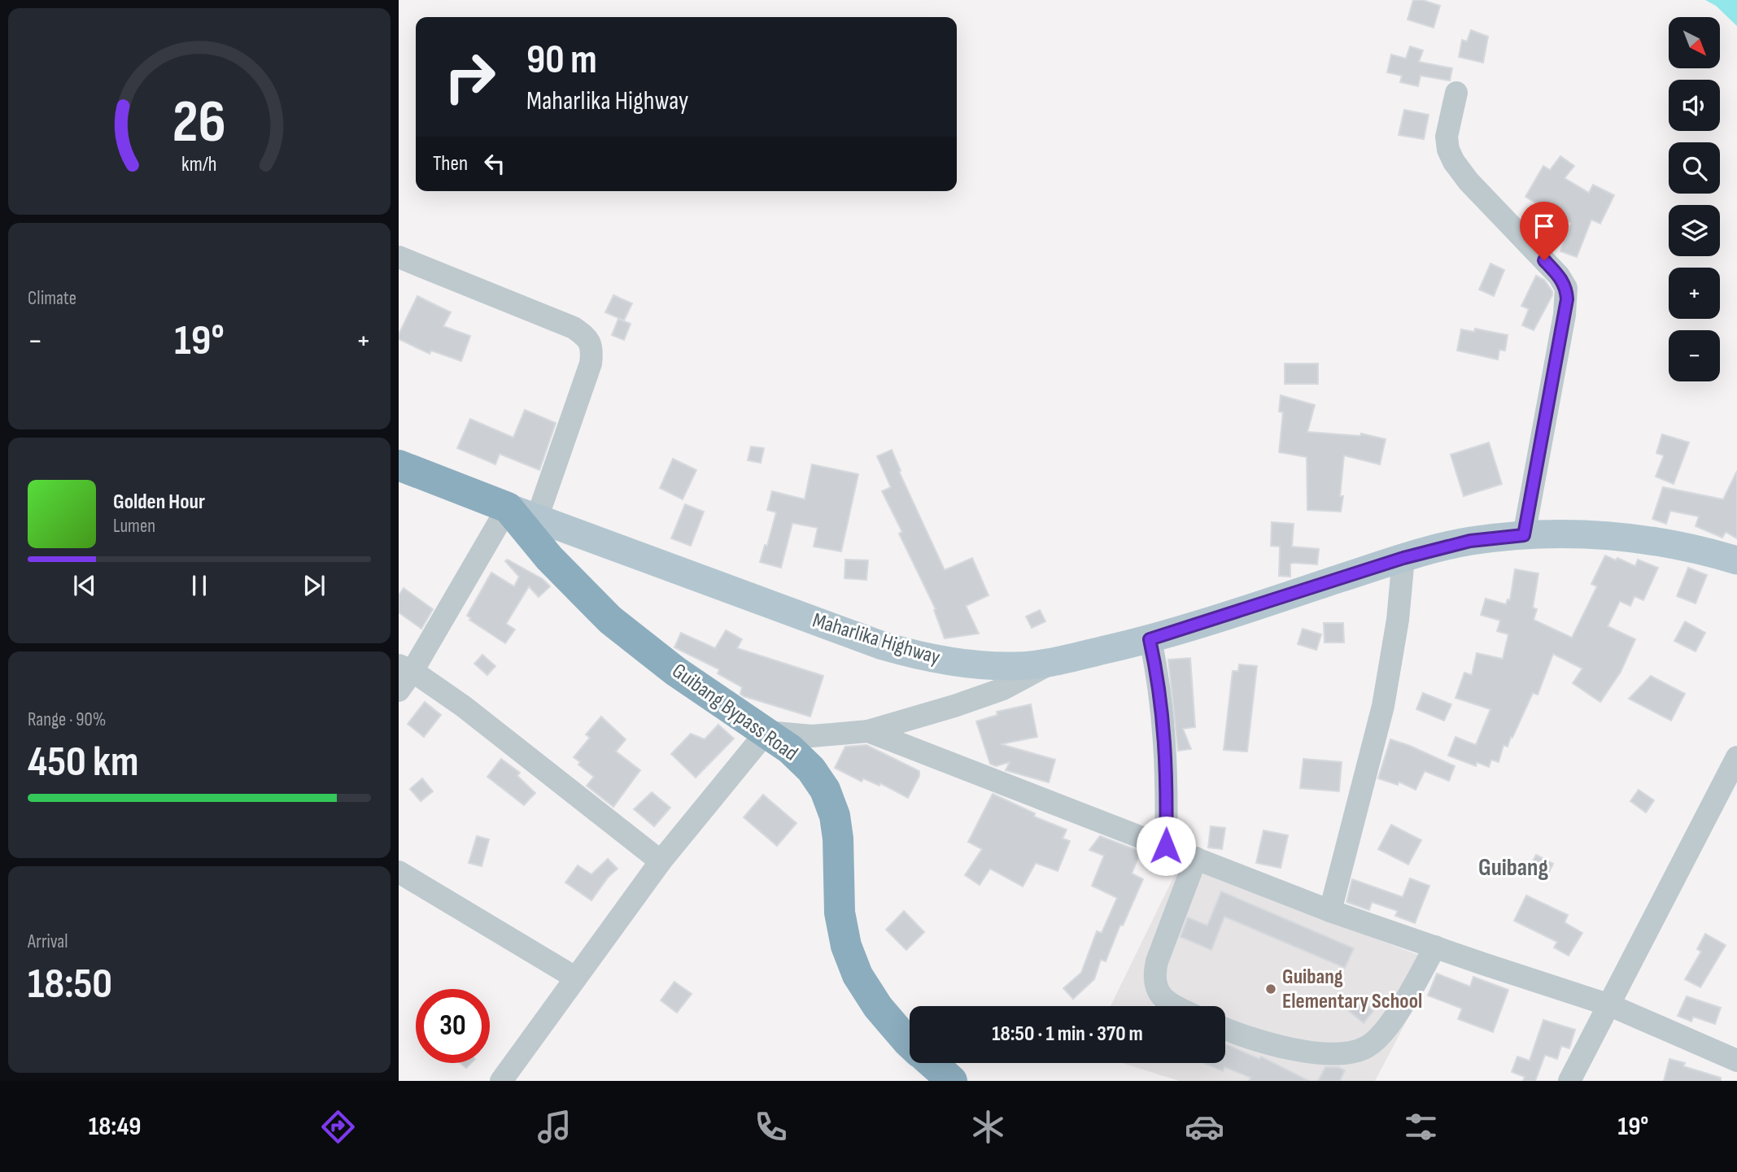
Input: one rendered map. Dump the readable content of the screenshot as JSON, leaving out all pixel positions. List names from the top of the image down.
{
  "streets": {
    "highway": ["Maharlika Highway", "Guibang Bypass Road"]
  },
  "crossings": [
    ["Maharlika Highway", "Guibang Bypass Road"]
  ],
  "districts": ["Guibang"],
  "places": ["Guibang Elementary School"],
  "north": "bottom right",
  "page": {
    "map_buttons": ["+", "−"],
    "turn": ["90 m", "Maharlika Highway"],
    "then": "Then",
    "tile": [
      "Climate",
      ["Range · 90%", "450 km"],
      ["Arrival", "18:50"]
    ],
    "heat": ["−", "19°", "+"],
    "song": ["Golden Hour", "Lumen"],
    "limit": "30",
    "trip": "18:50 · 1 min · 370 m",
    "tabs": ["18:49", "19°"],
    "gauge": ["26", "km/h"]
  }
}
